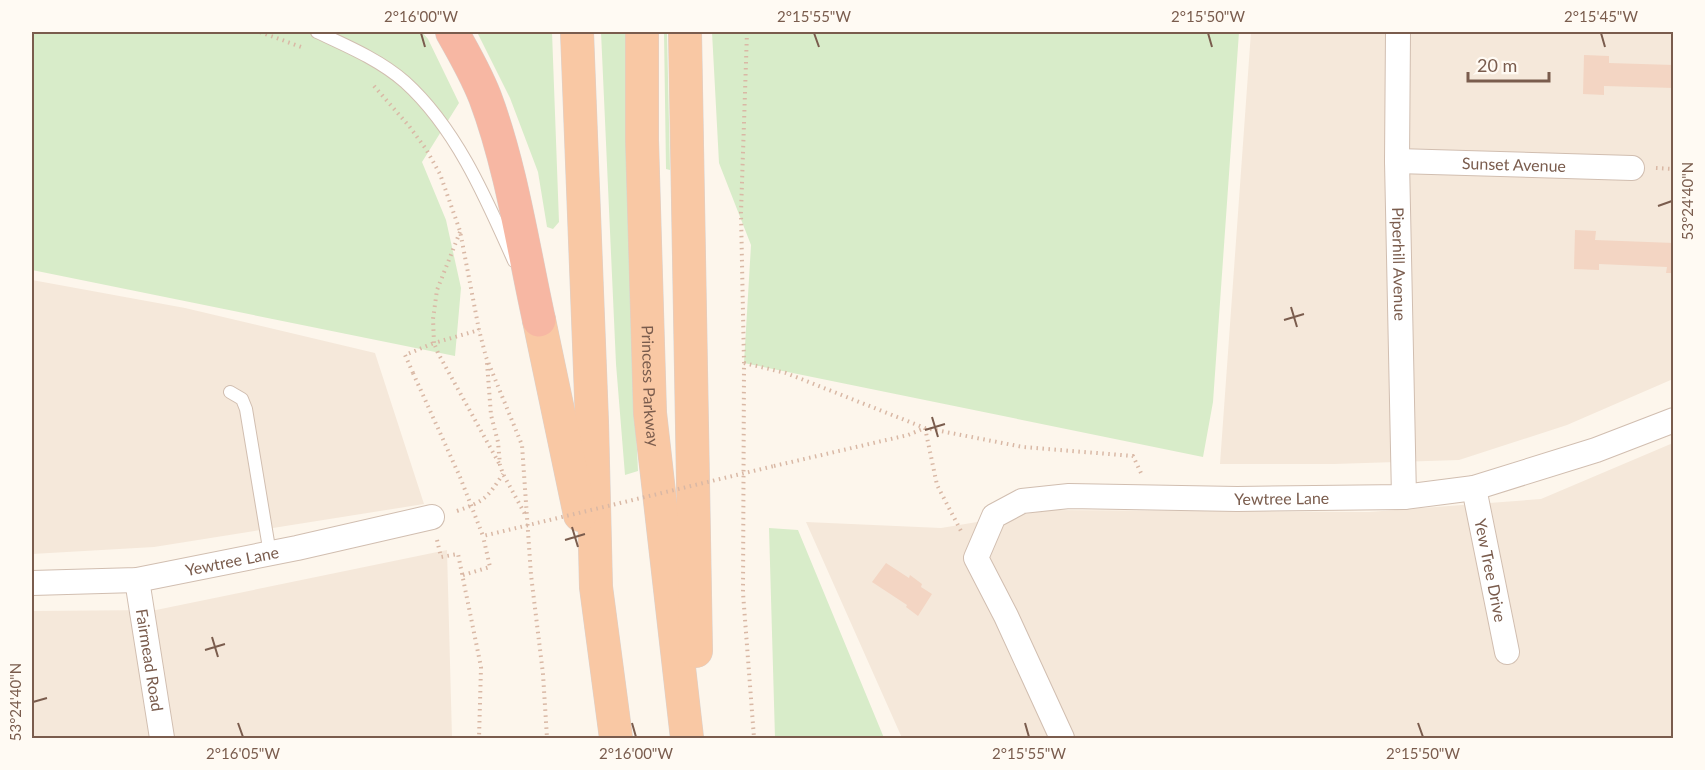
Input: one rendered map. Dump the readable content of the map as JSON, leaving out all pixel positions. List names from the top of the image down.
{
  "streets": {
    "highway": ["Princess Parkway"],
    "street": [
      "Sunset Avenue",
      "Piperhill Avenue",
      "Yewtree Lane",
      "Yew Tree Drive",
      "Fairmead Road"
    ]
  },
  "crossings": [
    ["Sunset Avenue", "Piperhill Avenue"],
    ["Piperhill Avenue", "Yewtree Lane"],
    ["Yewtree Lane", "Yew Tree Drive"],
    ["Yewtree Lane", "Fairmead Road"]
  ],
  "scale_bar": "20 m",
  "coordinates": [
    "2°16'00\"W",
    "2°15'55\"W",
    "2°15'50\"W",
    "2°15'45\"W",
    "53°24'40\"N",
    "2°16'05\"W"
  ]
}
